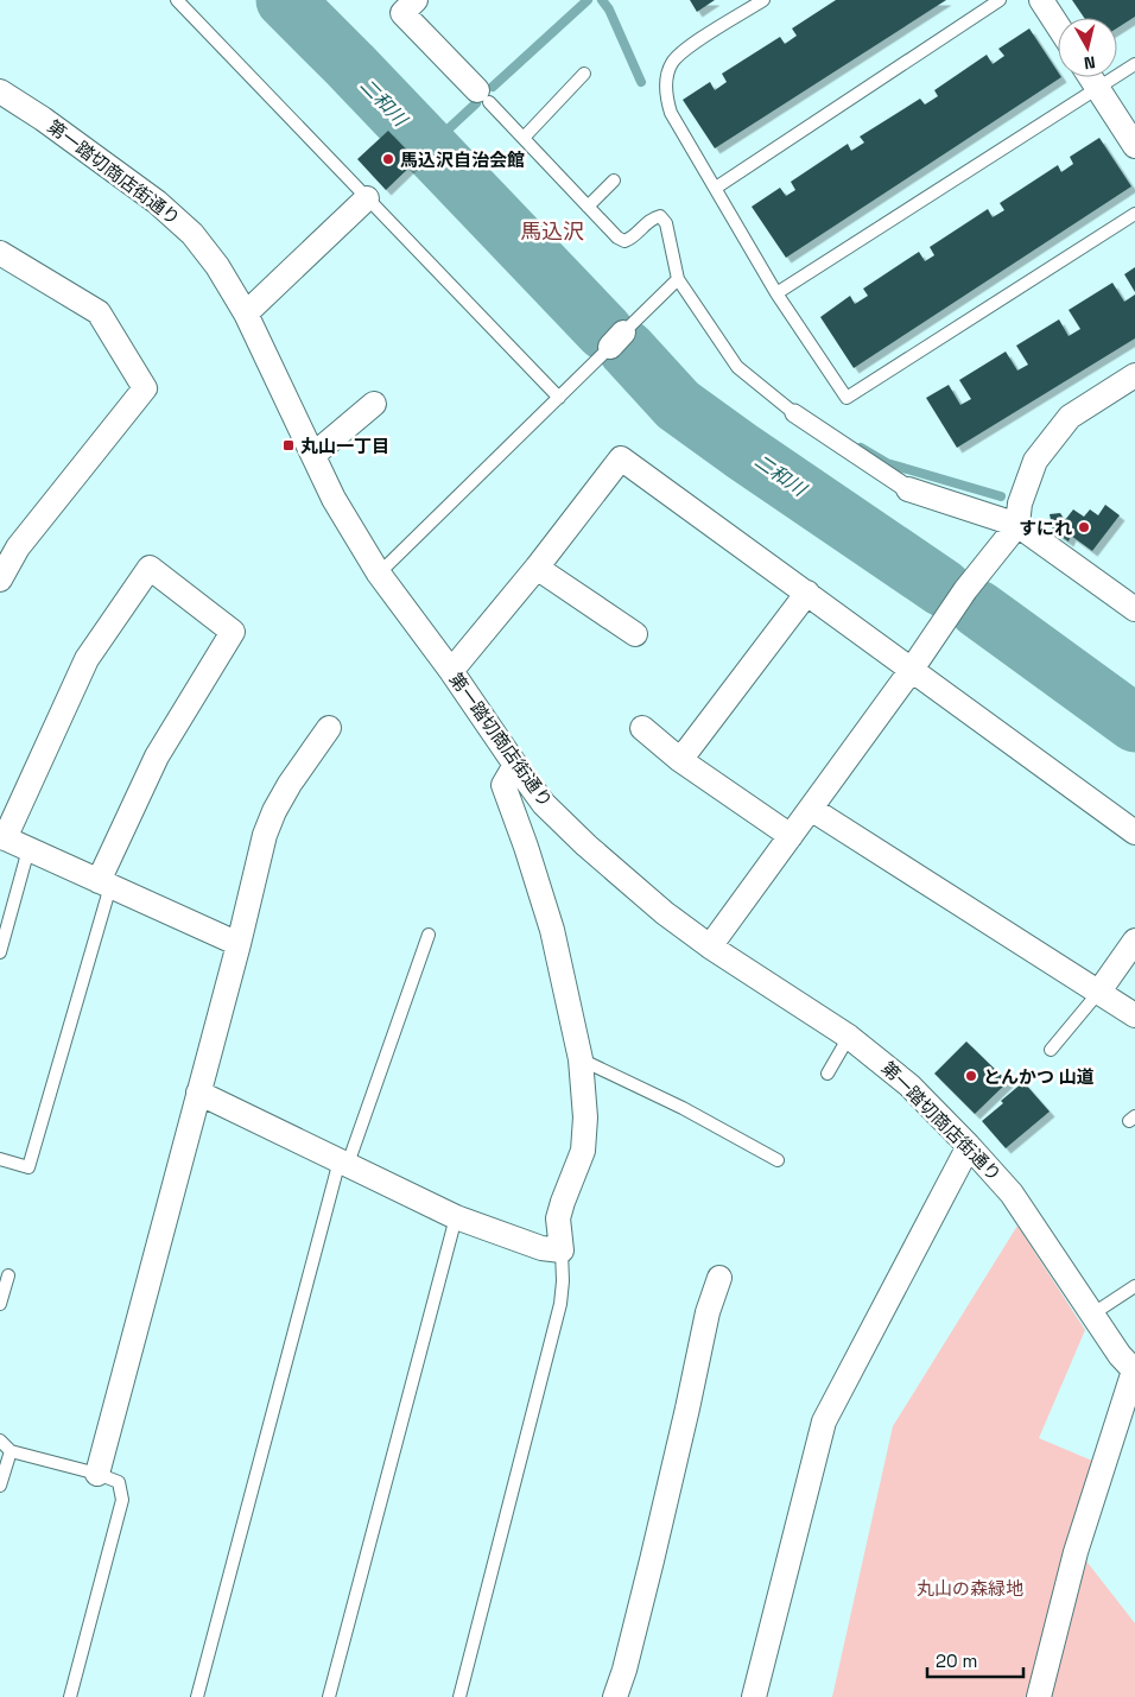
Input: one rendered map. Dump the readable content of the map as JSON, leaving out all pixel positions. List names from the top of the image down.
{
  "streets": {
    "street": ["第一踏切商店街通り"]
  },
  "districts": ["馬込沢"],
  "water": ["二和川"],
  "parks": ["丸山の森緑地"],
  "places": {
    "other": ["馬込沢自治会館", "すにれ", "とんかつ 山道"],
    "transit": ["丸山一丁目"]
  },
  "scale_bar": "20 m",
  "north": "bottom"
}
